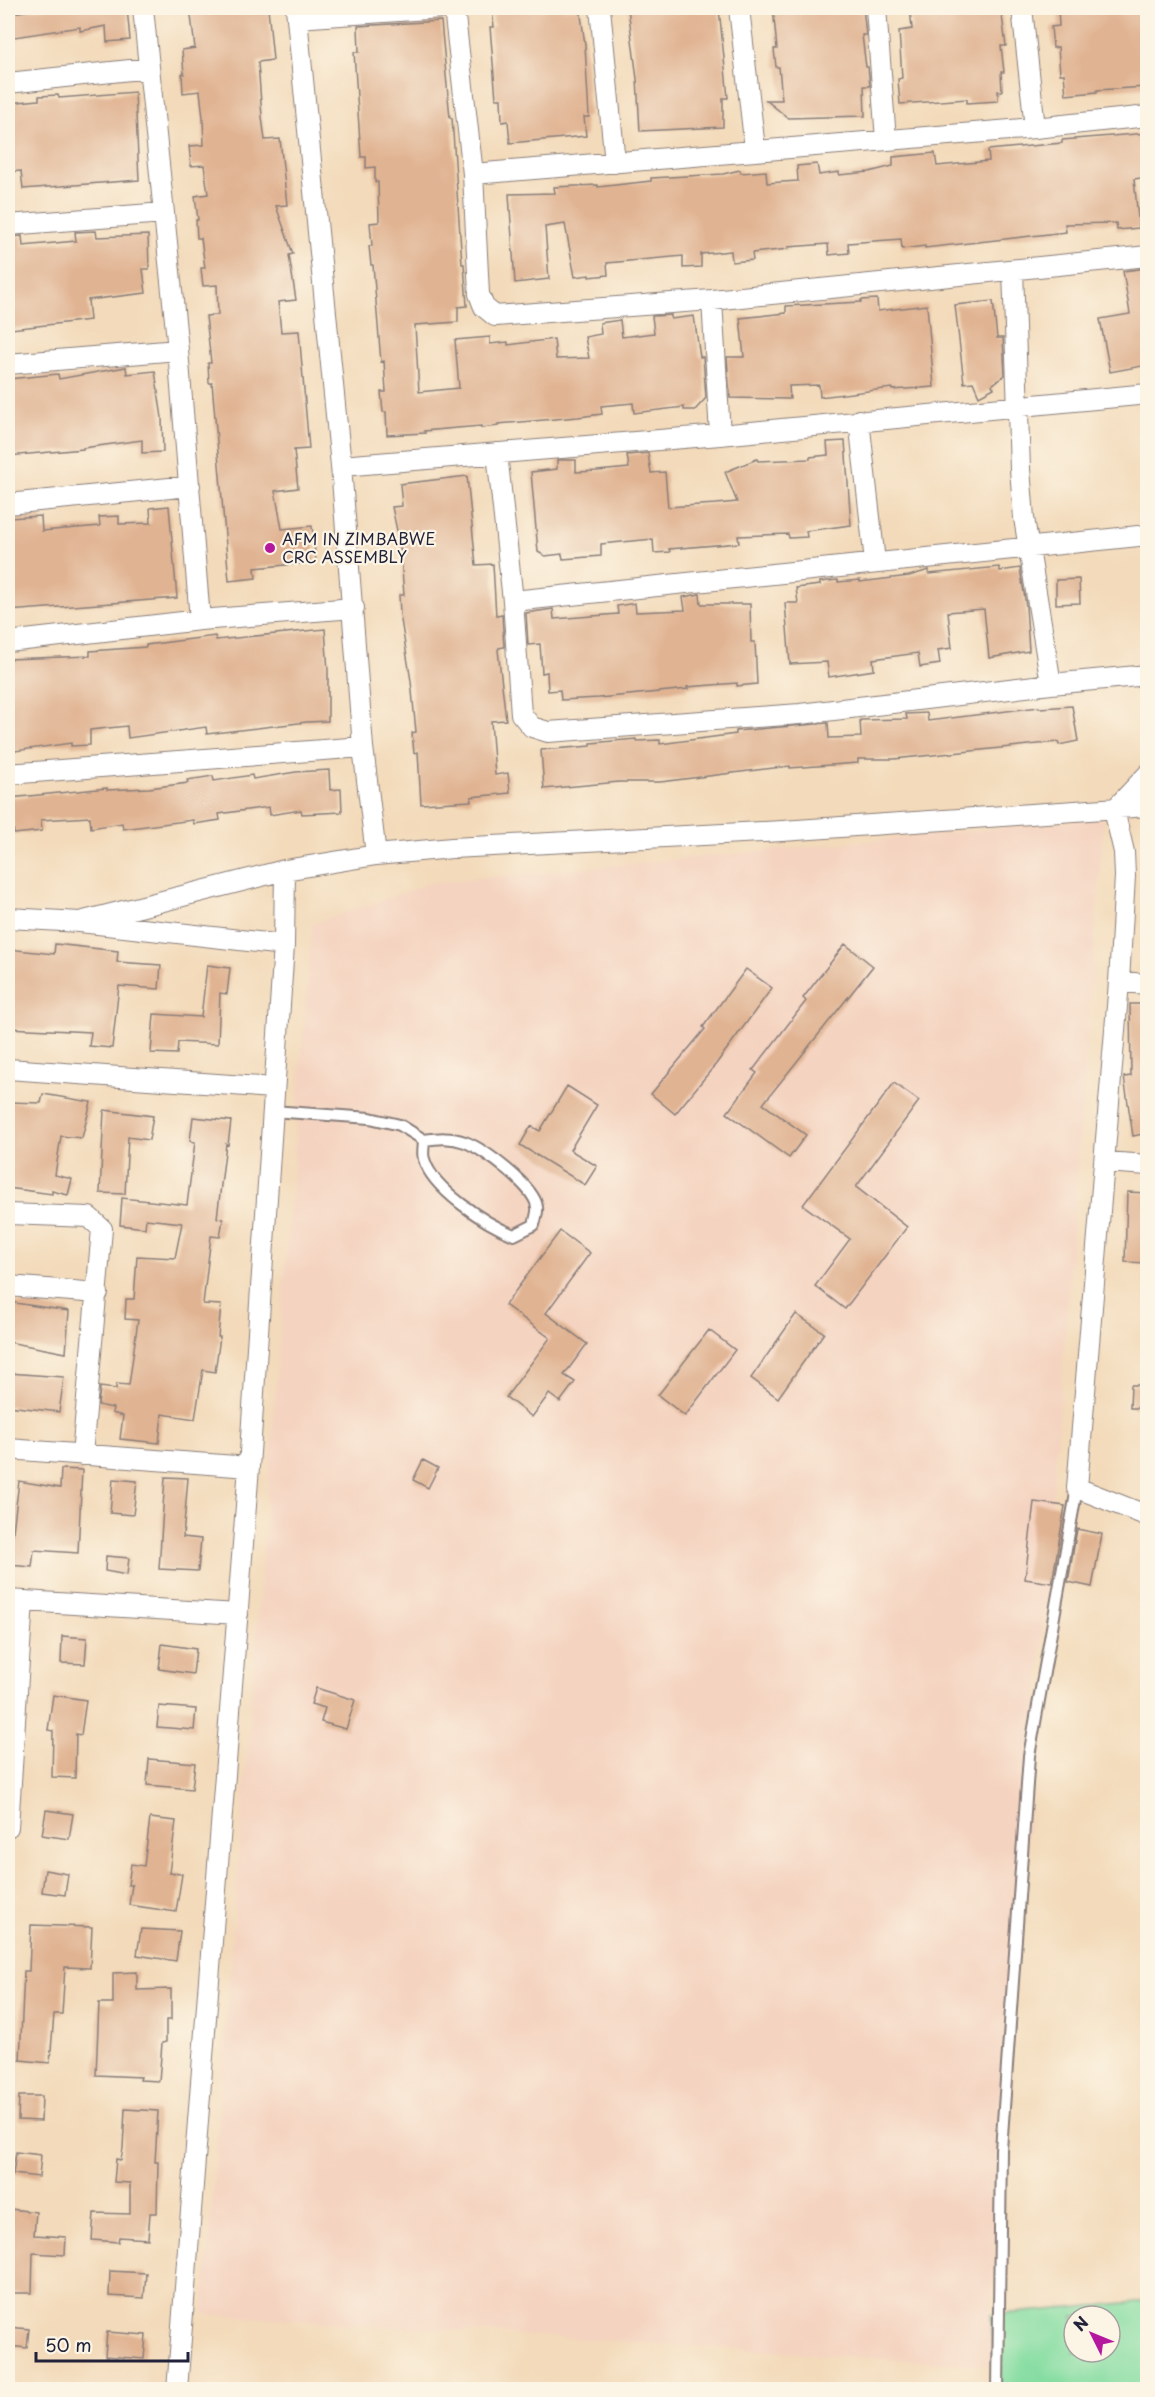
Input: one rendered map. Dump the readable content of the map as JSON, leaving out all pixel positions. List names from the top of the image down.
{
  "places": ["AFM IN ZIMBABWE CRC ASSEMBLY"],
  "scale_bar": "50 m",
  "north": "top left"
}
